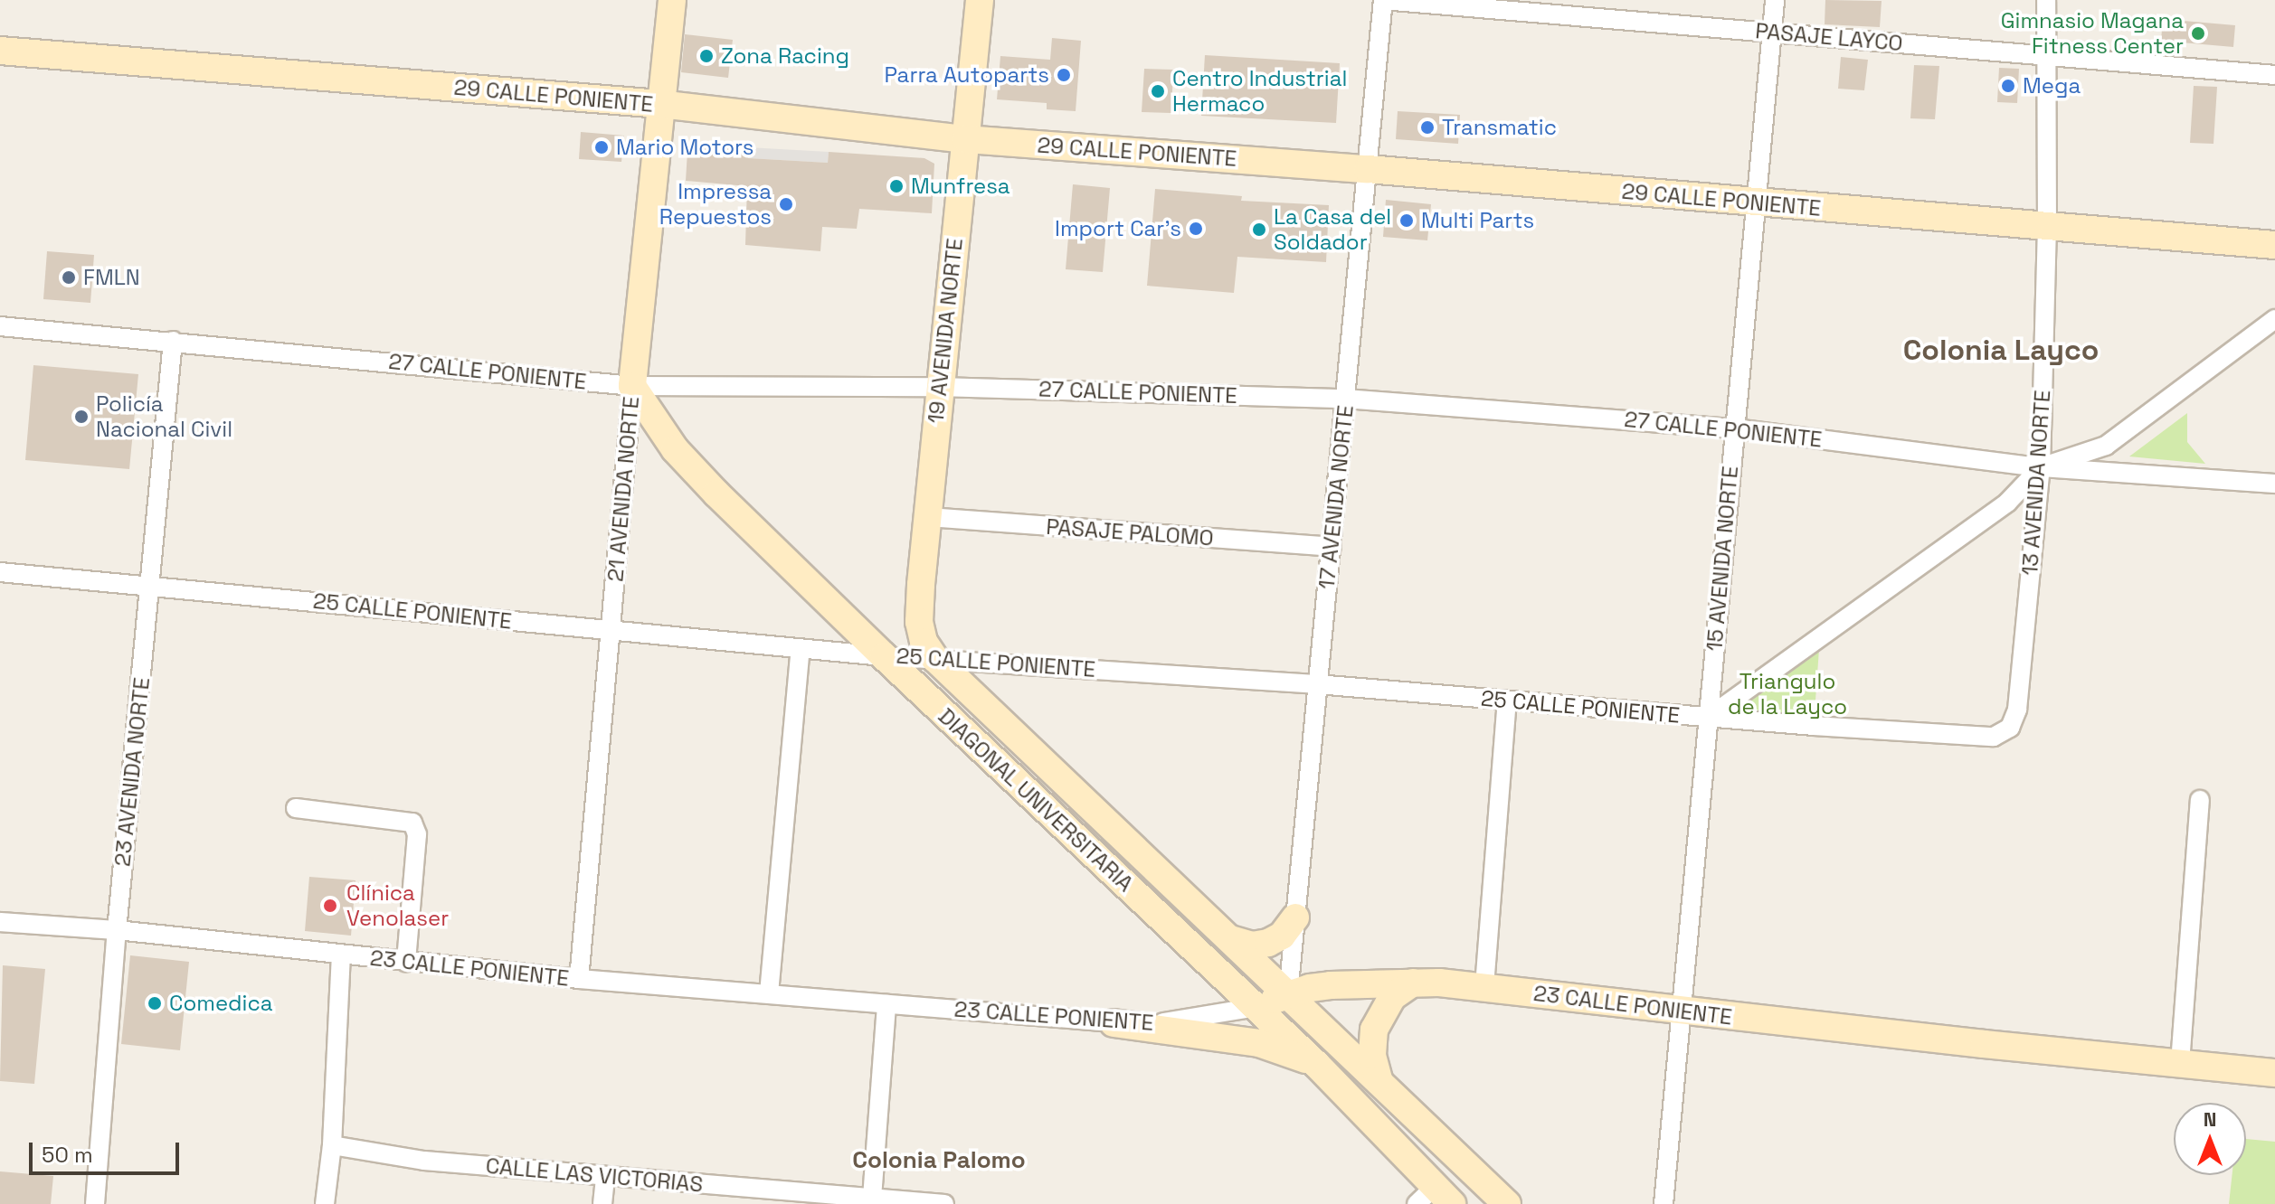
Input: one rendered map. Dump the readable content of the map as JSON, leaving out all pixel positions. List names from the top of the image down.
{
  "streets": {
    "main road": [
      "29 CALLE PONIENTE",
      "19 AVENIDA NORTE",
      "21 AVENIDA NORTE",
      "DIAGONAL UNIVERSITARIA",
      "23 CALLE PONIENTE"
    ],
    "street": [
      "PASAJE LAYCO",
      "27 CALLE PONIENTE",
      "13 AVENIDA NORTE",
      "17 AVENIDA NORTE",
      "PASAJE PALOMO",
      "15 AVENIDA NORTE",
      "25 CALLE PONIENTE",
      "23 AVENIDA NORTE",
      "CALLE LAS VICTORIAS"
    ]
  },
  "crossings": [
    ["PASAJE LAYCO", "13 AVENIDA NORTE"],
    ["PASAJE LAYCO", "17 AVENIDA NORTE"],
    ["PASAJE LAYCO", "15 AVENIDA NORTE"],
    ["29 CALLE PONIENTE", "19 AVENIDA NORTE"],
    ["29 CALLE PONIENTE", "13 AVENIDA NORTE"],
    ["29 CALLE PONIENTE", "21 AVENIDA NORTE"],
    ["29 CALLE PONIENTE", "17 AVENIDA NORTE"],
    ["29 CALLE PONIENTE", "15 AVENIDA NORTE"],
    ["19 AVENIDA NORTE", "27 CALLE PONIENTE"],
    ["19 AVENIDA NORTE", "PASAJE PALOMO"],
    ["19 AVENIDA NORTE", "25 CALLE PONIENTE"],
    ["19 AVENIDA NORTE", "DIAGONAL UNIVERSITARIA"],
    ["27 CALLE PONIENTE", "13 AVENIDA NORTE"],
    ["27 CALLE PONIENTE", "21 AVENIDA NORTE"],
    ["27 CALLE PONIENTE", "17 AVENIDA NORTE"],
    ["27 CALLE PONIENTE", "15 AVENIDA NORTE"],
    ["27 CALLE PONIENTE", "23 AVENIDA NORTE"],
    ["27 CALLE PONIENTE", "DIAGONAL UNIVERSITARIA"],
    ["13 AVENIDA NORTE", "25 CALLE PONIENTE"],
    ["21 AVENIDA NORTE", "25 CALLE PONIENTE"],
    ["21 AVENIDA NORTE", "DIAGONAL UNIVERSITARIA"],
    ["21 AVENIDA NORTE", "23 CALLE PONIENTE"],
    ["17 AVENIDA NORTE", "PASAJE PALOMO"],
    ["17 AVENIDA NORTE", "25 CALLE PONIENTE"],
    ["17 AVENIDA NORTE", "DIAGONAL UNIVERSITARIA"],
    ["17 AVENIDA NORTE", "23 CALLE PONIENTE"],
    ["15 AVENIDA NORTE", "25 CALLE PONIENTE"],
    ["15 AVENIDA NORTE", "23 CALLE PONIENTE"],
    ["25 CALLE PONIENTE", "23 AVENIDA NORTE"],
    ["25 CALLE PONIENTE", "DIAGONAL UNIVERSITARIA"],
    ["23 AVENIDA NORTE", "23 CALLE PONIENTE"],
    ["DIAGONAL UNIVERSITARIA", "23 CALLE PONIENTE"]
  ],
  "districts": ["Colonia Layco", "Colonia Palomo"],
  "parks": ["Triangulo de la Layco"],
  "places": [
    "Gimnasio Magana Fitness Center",
    "Zona Racing",
    "Parra Autoparts",
    "Mega",
    "Centro Industrial Hermaco",
    "Transmatic",
    "Mario Motors",
    "Munfresa",
    "Impressa Repuestos",
    "Multi Parts",
    "Import Car's",
    "La Casa del Soldador",
    "FMLN",
    "Policía Nacional Civil",
    "Clínica Venolaser",
    "Comedica"
  ],
  "scale_bar": "50 m",
  "north": "top"
}
